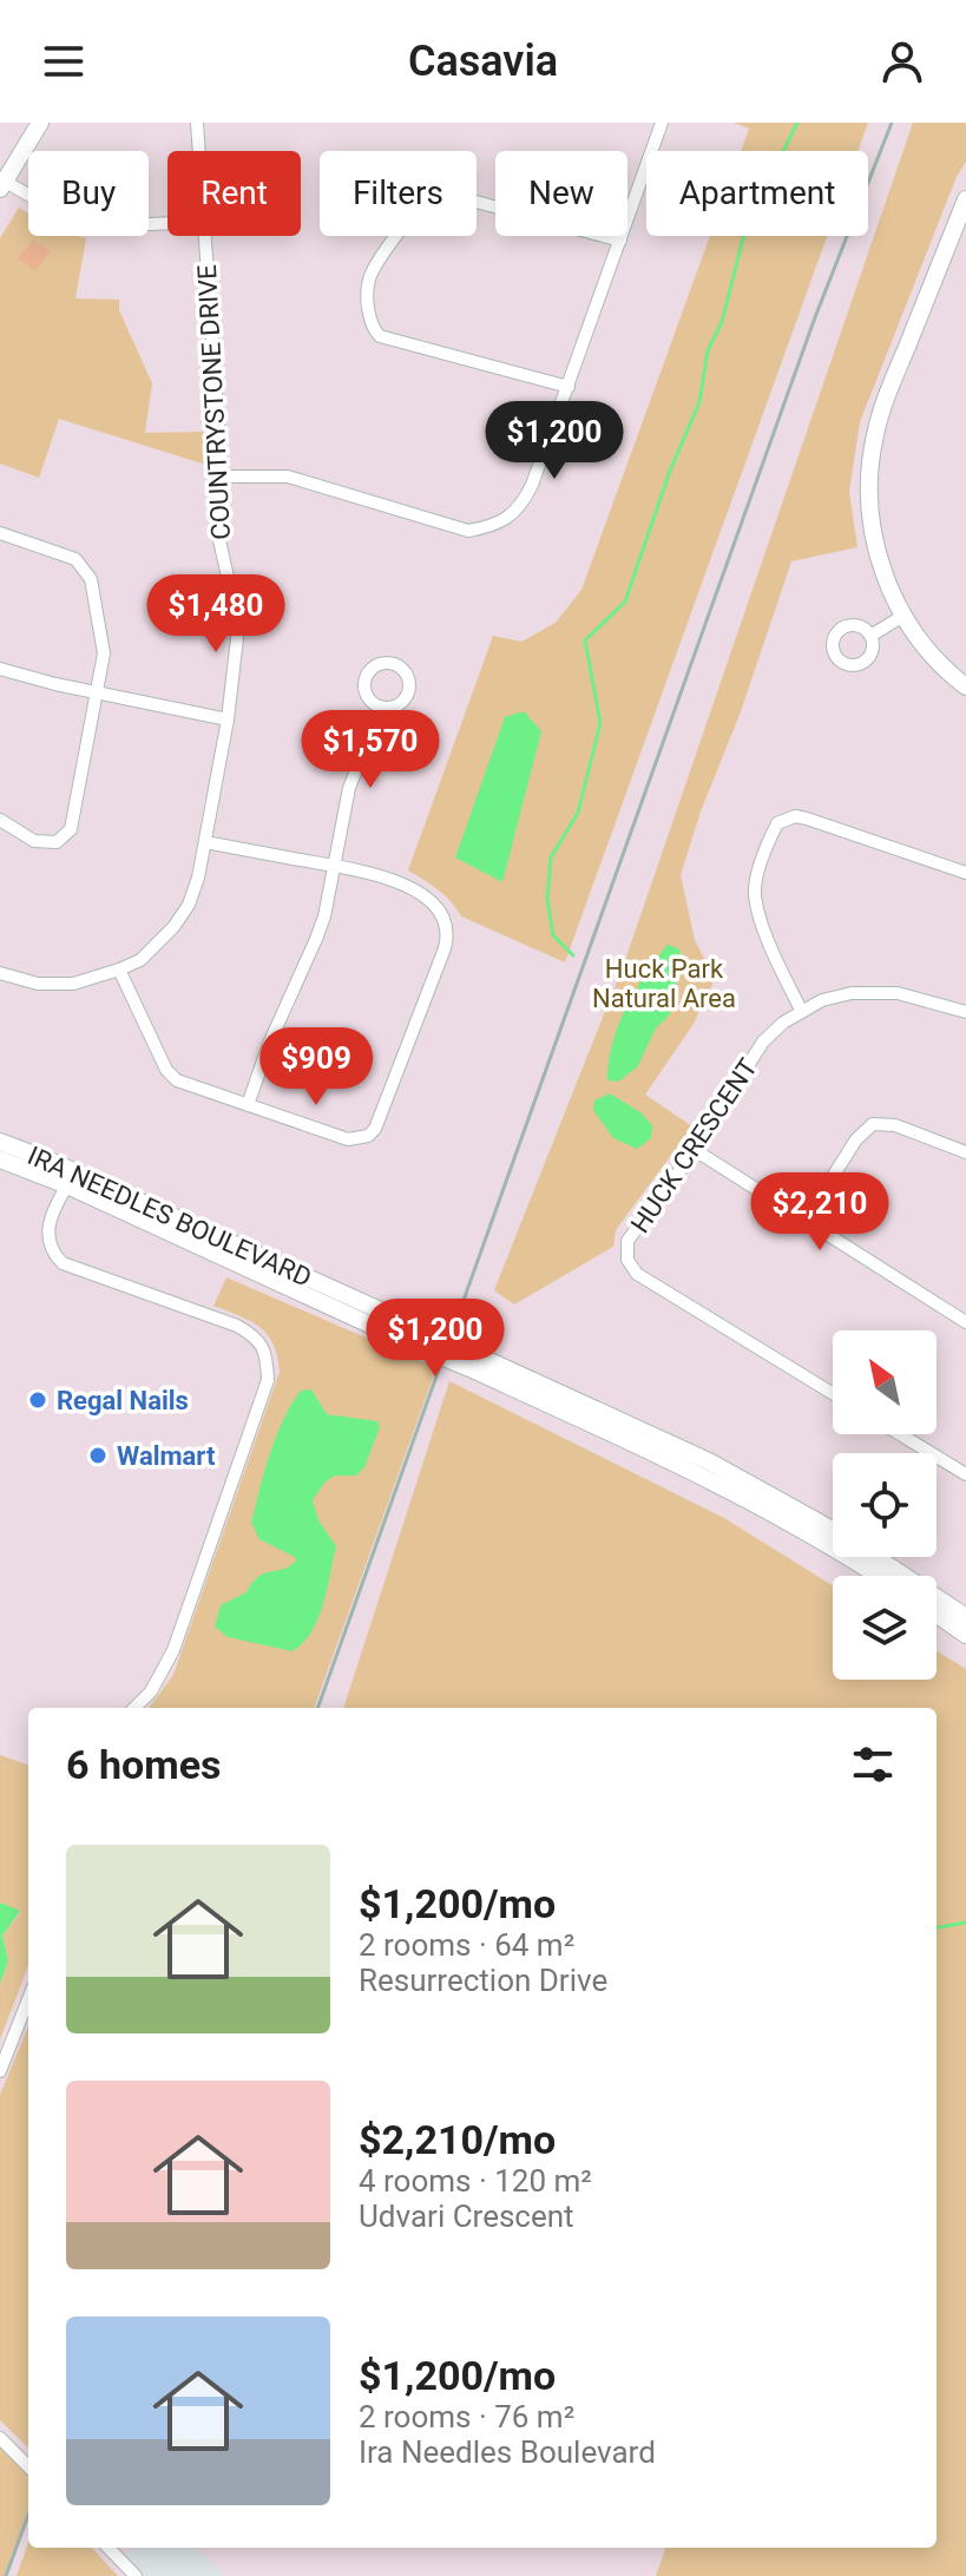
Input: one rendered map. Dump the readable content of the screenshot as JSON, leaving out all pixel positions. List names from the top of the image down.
{
  "streets": {
    "main road": ["IRA NEEDLES BOULEVARD"],
    "street": ["COUNTRYSTONE DRIVE", "HUCK CRESCENT"]
  },
  "parks": ["Huck Park Natural Area"],
  "places": ["Regal Nails", "Walmart"],
  "north": "top left",
  "page": {
    "header": "Casavia",
    "chip": [
      "Buy",
      "Rent",
      "Filters",
      "New",
      "Apartment"
    ],
    "price": [
      "$1,200",
      "$1,480",
      "$1,570",
      "$909",
      "$2,210",
      "$1,200"
    ],
    "heading": "6 homes",
    "list": [
      {
        "name": "$1,200/mo",
        "note": "2 rooms · 64 m² · Resurrection Drive"
      },
      {
        "name": "$2,210/mo",
        "note": "4 rooms · 120 m² · Udvari Crescent"
      },
      {
        "name": "$1,200/mo",
        "note": "2 rooms · 76 m² · Ira Needles Boulevard"
      }
    ]
  }
}
